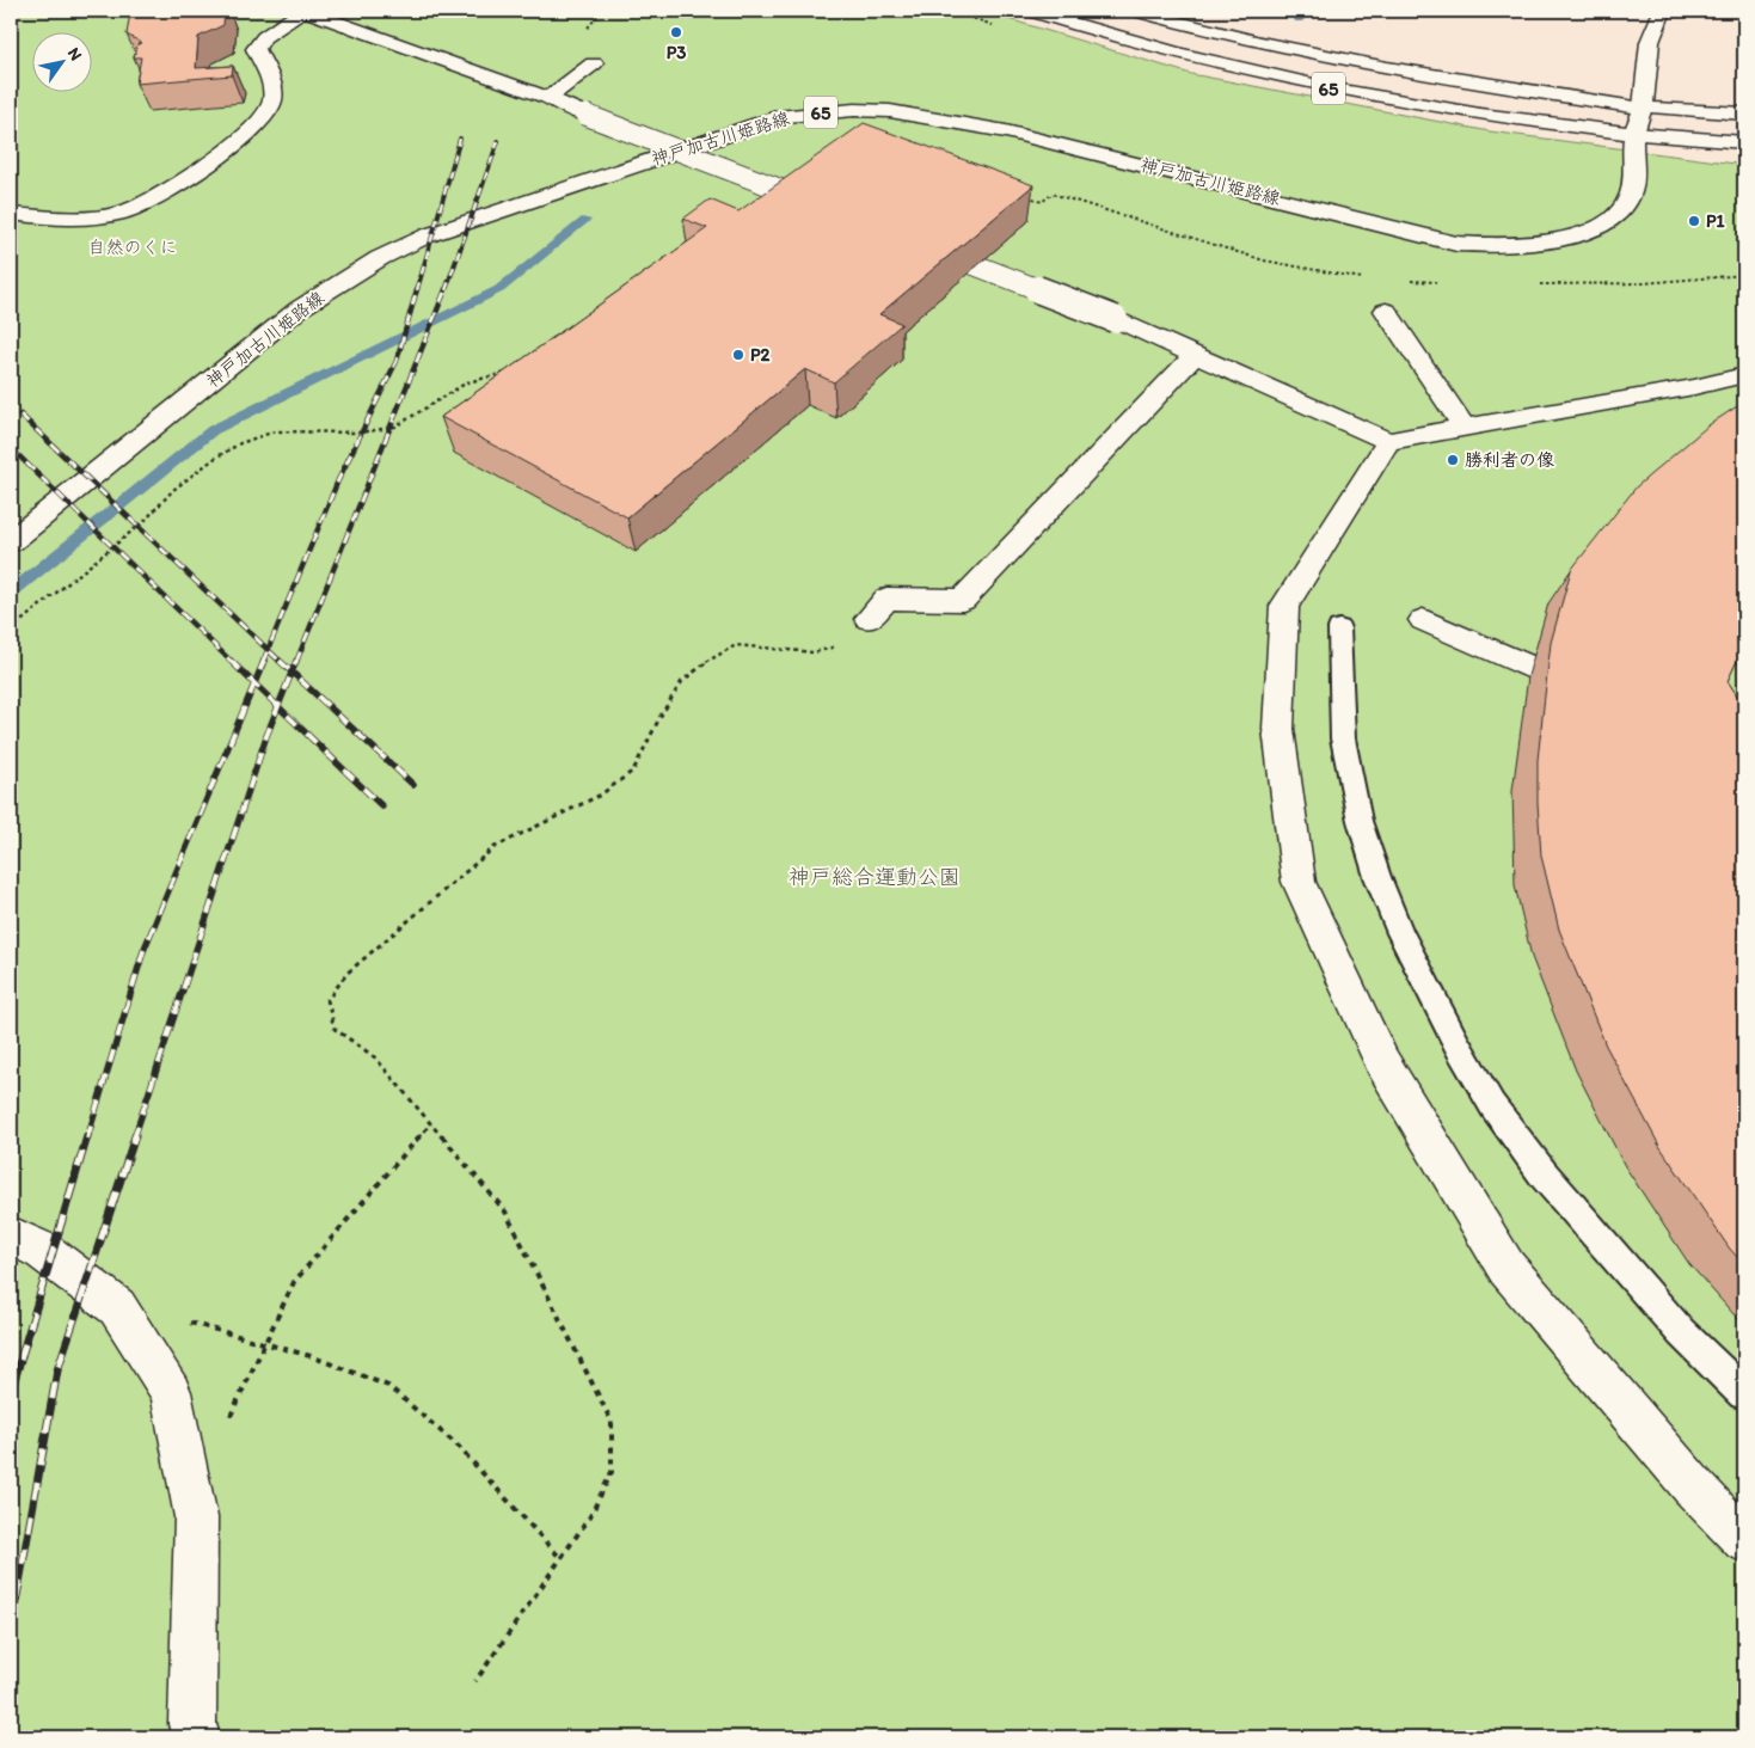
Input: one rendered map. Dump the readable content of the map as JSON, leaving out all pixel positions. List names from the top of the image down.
{
  "streets": {
    "street": ["65", "神戸加古川姫路線"]
  },
  "crossings": [
    ["65", "神戸加古川姫路線"]
  ],
  "parks": ["自然のくに", "神戸総合運動公園"],
  "places": [
    "P3",
    "P1",
    "P2",
    "勝利者の像"
  ],
  "north": "top right"
}
